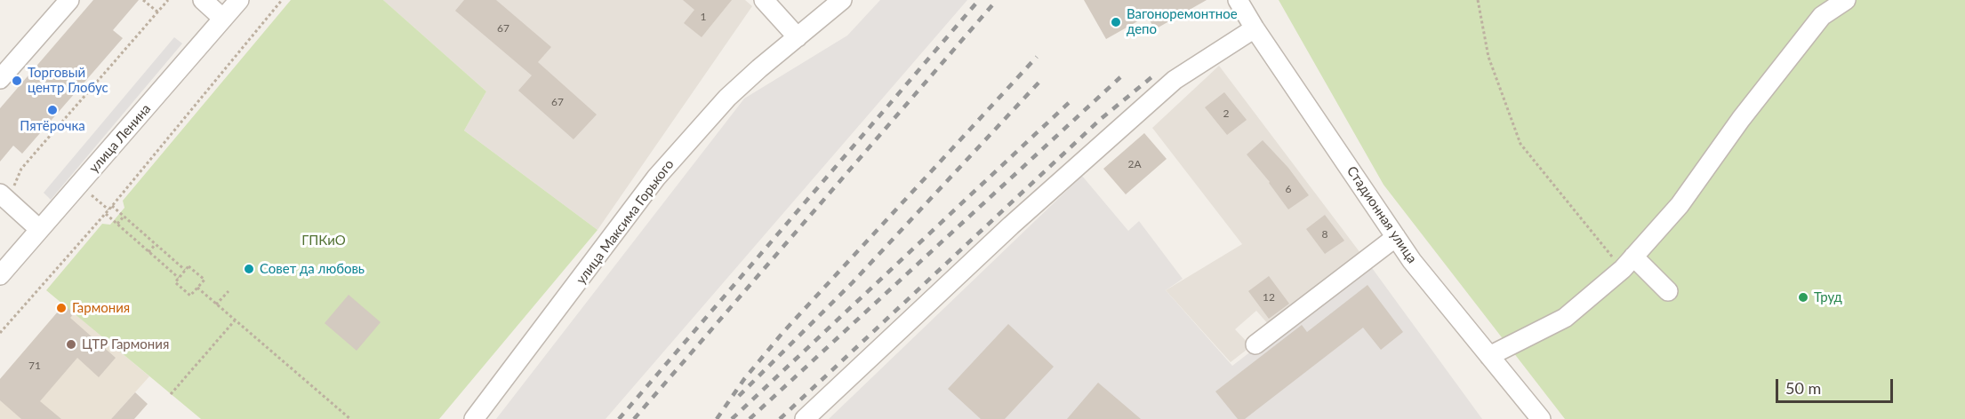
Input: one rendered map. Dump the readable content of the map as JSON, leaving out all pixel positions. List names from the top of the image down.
{
  "streets": {
    "street": ["улица Ленина", "Стадионная улица", "улица Максима Горького"]
  },
  "parks": ["ГПКиО"],
  "places": [
    "Вагоноремонтное депо",
    "Торговый центр Глобус",
    "Пятёрочка",
    "Совет да любовь",
    "Труд",
    "Гармония",
    "ЦТР Гармония"
  ],
  "house_numbers": [
    "1",
    "67",
    "67",
    "2",
    "2А",
    "6",
    "8",
    "12",
    "71"
  ],
  "scale_bar": "50 m"
}
